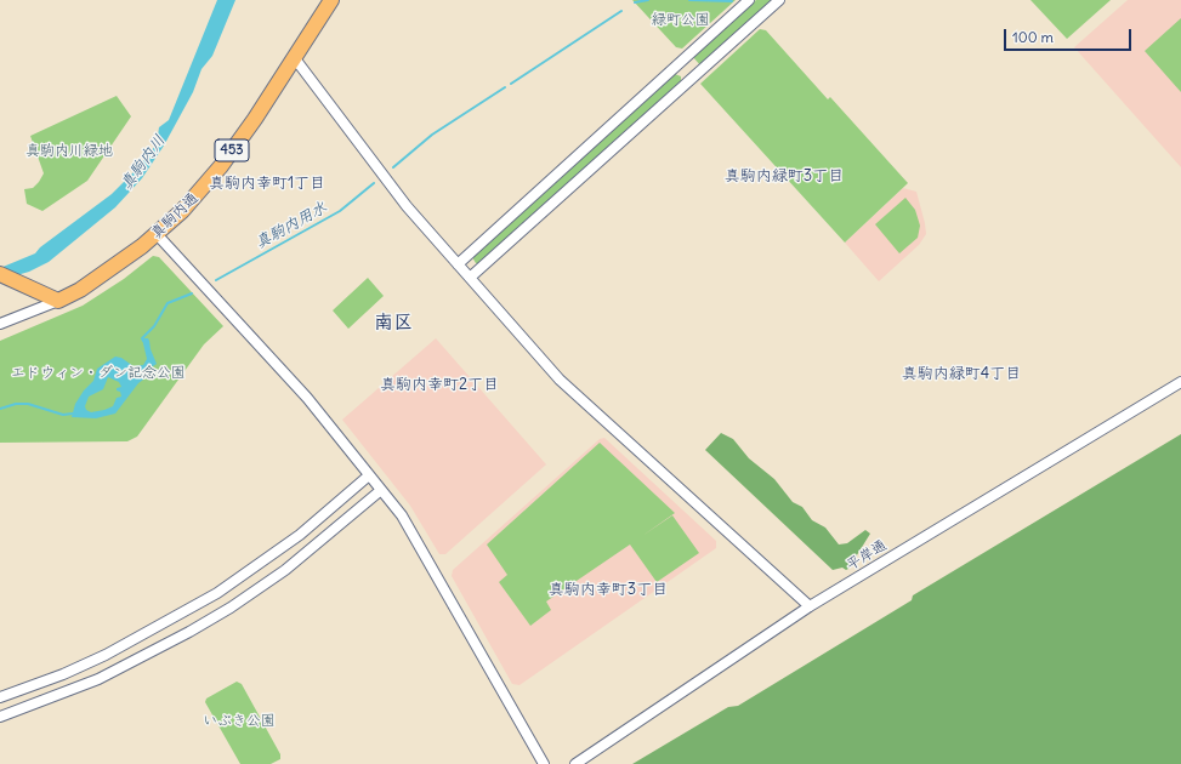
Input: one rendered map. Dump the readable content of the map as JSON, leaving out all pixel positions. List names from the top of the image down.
{
  "streets": {
    "highway": ["453", "真駒内通"],
    "street": ["平岸通"]
  },
  "districts": [
    "真駒内緑町3丁目",
    "真駒内幸町1丁目",
    "南区",
    "真駒内緑町4丁目",
    "真駒内幸町2丁目",
    "真駒内幸町3丁目"
  ],
  "water": ["真駒内川", "真駒内用水"],
  "parks": [
    "緑町公園",
    "真駒内川緑地",
    "エドウィン・ダン記念公園",
    "いぶき公園"
  ],
  "scale_bar": "100 m"
}
